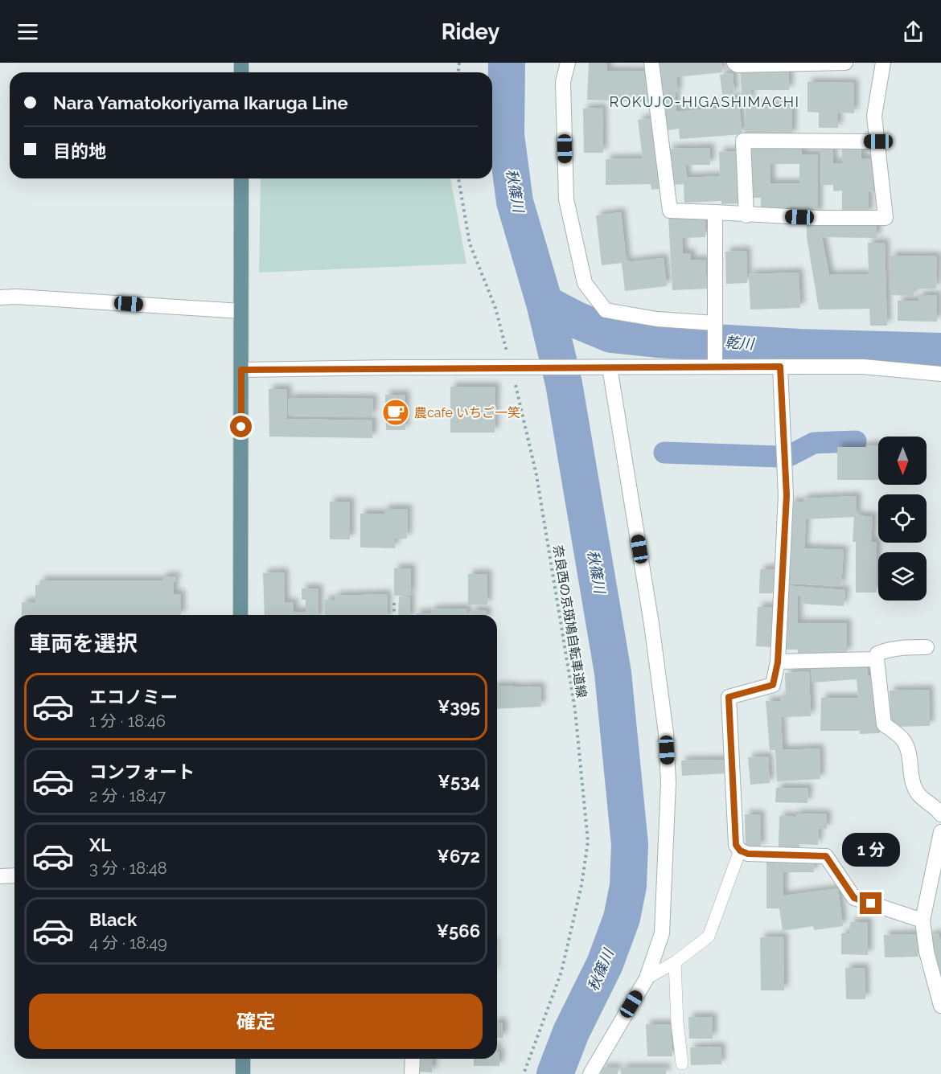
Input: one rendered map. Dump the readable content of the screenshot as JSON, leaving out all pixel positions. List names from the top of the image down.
{
  "streets": {
    "path": ["奈良西の京斑鳩自転車道線"]
  },
  "districts": ["ROKUJO-HIGASHIMACHI"],
  "water": ["秋篠川", "乾川"],
  "places": {
    "cafe": ["農cafe いちご一笑"]
  },
  "north": "bottom",
  "page": {
    "header": "Ridey",
    "banner": ["Nara Yamatokoriyama Ikaruga Line", "目的地"],
    "heading": "車両を選択",
    "list": [
      {
        "name": "エコノミー",
        "note": "1 分 · 18:46",
        "value": "¥395"
      },
      {
        "name": "コンフォート",
        "note": "2 分 · 18:47",
        "value": "¥534"
      },
      {
        "name": "XL",
        "note": "3 分 · 18:48",
        "value": "¥672"
      },
      {
        "name": "Black",
        "note": "4 分 · 18:49",
        "value": "¥566"
      }
    ],
    "bubble": "1 分",
    "buttons": "確定"
  }
}
